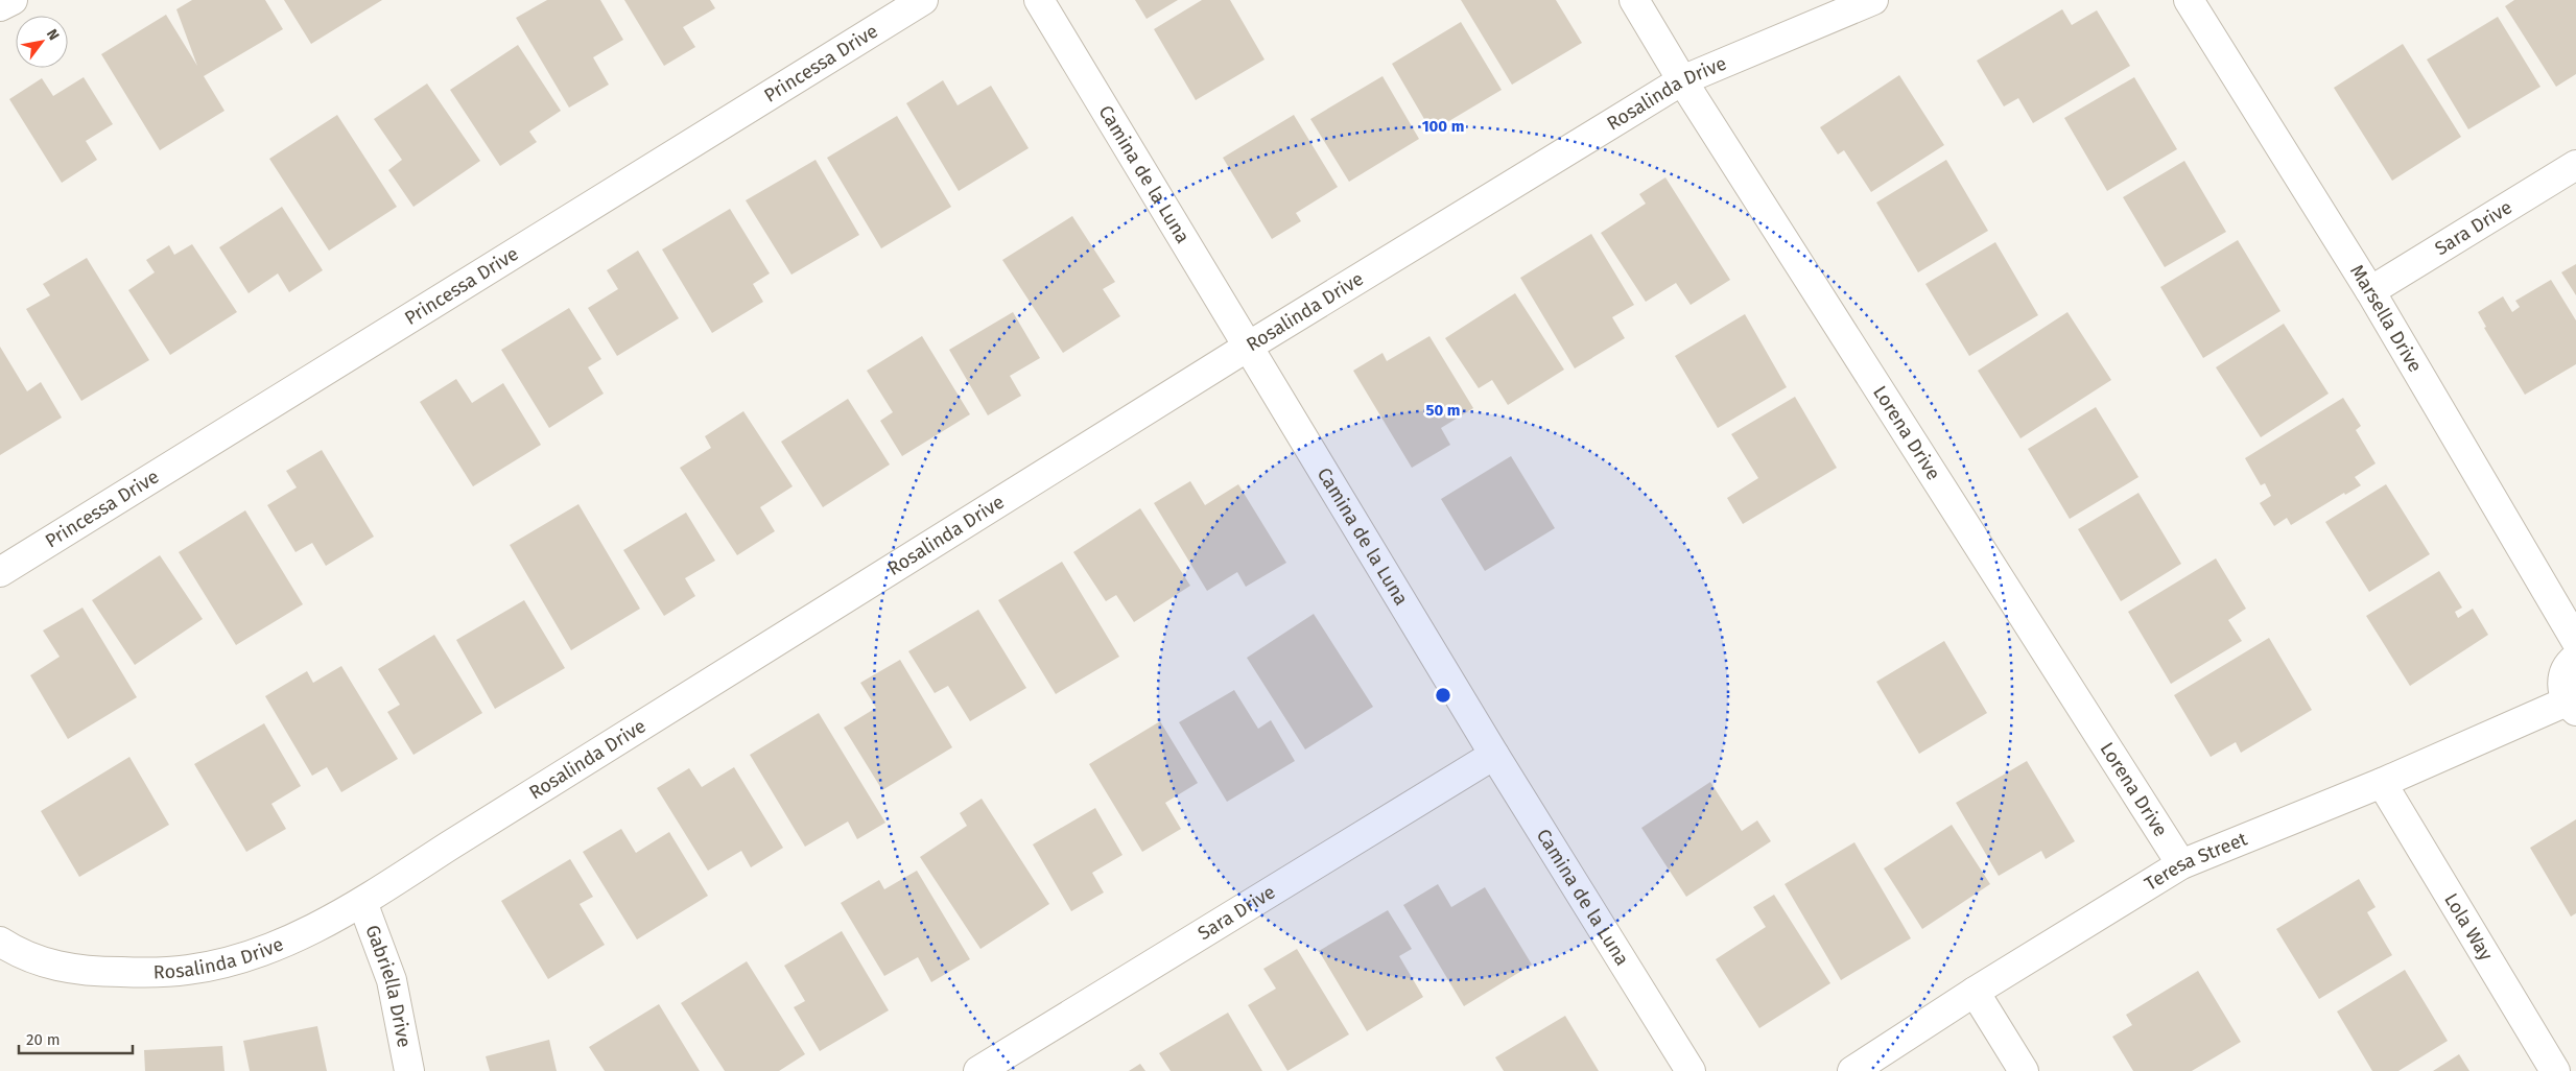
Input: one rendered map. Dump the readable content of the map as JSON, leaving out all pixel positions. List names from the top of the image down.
{
  "streets": {
    "street": [
      "Princessa Drive",
      "Rosalinda Drive",
      "Camina de la Luna",
      "Sara Drive",
      "Marsella Drive",
      "Lorena Drive",
      "Teresa Street",
      "Lola Way",
      "Gabriella Drive"
    ]
  },
  "crossings": [
    ["Rosalinda Drive", "Camina de la Luna"],
    ["Rosalinda Drive", "Lorena Drive"],
    ["Rosalinda Drive", "Gabriella Drive"],
    ["Camina de la Luna", "Sara Drive"],
    ["Sara Drive", "Marsella Drive"],
    ["Lorena Drive", "Teresa Street"],
    ["Teresa Street", "Lola Way"]
  ],
  "scale_bar": "20 m",
  "north": "top right",
  "rings": ["100 m", "50 m"]
}
